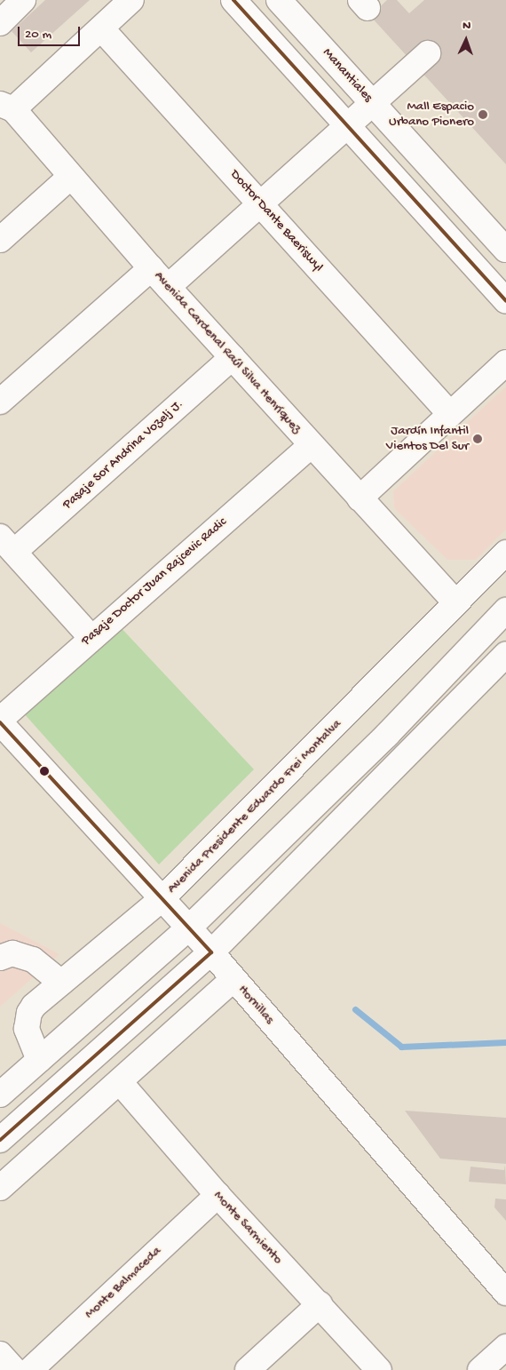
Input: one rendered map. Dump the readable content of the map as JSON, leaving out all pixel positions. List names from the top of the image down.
{
  "streets": {
    "street": [
      "Manantiales",
      "Doctor Dante Baeriswyl",
      "Avenida Cardenal Raúl Silva Henríquez",
      "Pasaje Sor Andrina Vozelj J.",
      "Pasaje Doctor Juan Rajcevic Radic",
      "Avenida Presidente Eduardo Frei Montalva",
      "Hornillas",
      "Monte Sarmiento",
      "Monte Balmaceda"
    ]
  },
  "crossings": [
    ["Avenida Cardenal Raúl Silva Henríquez", "Pasaje Sor Andrina Vozelj J."],
    ["Avenida Cardenal Raúl Silva Henríquez", "Pasaje Doctor Juan Rajcevic Radic"],
    ["Avenida Cardenal Raúl Silva Henríquez", "Avenida Presidente Eduardo Frei Montalva"],
    ["Pasaje Doctor Juan Rajcevic Radic", "Hornillas"],
    ["Avenida Presidente Eduardo Frei Montalva", "Hornillas"],
    ["Monte Sarmiento", "Monte Balmaceda"]
  ],
  "places": ["Mall Espacio Urbano Pionero", "Jardín Infantil Vientos Del Sur"],
  "scale_bar": "20 m",
  "north": "top"
}
